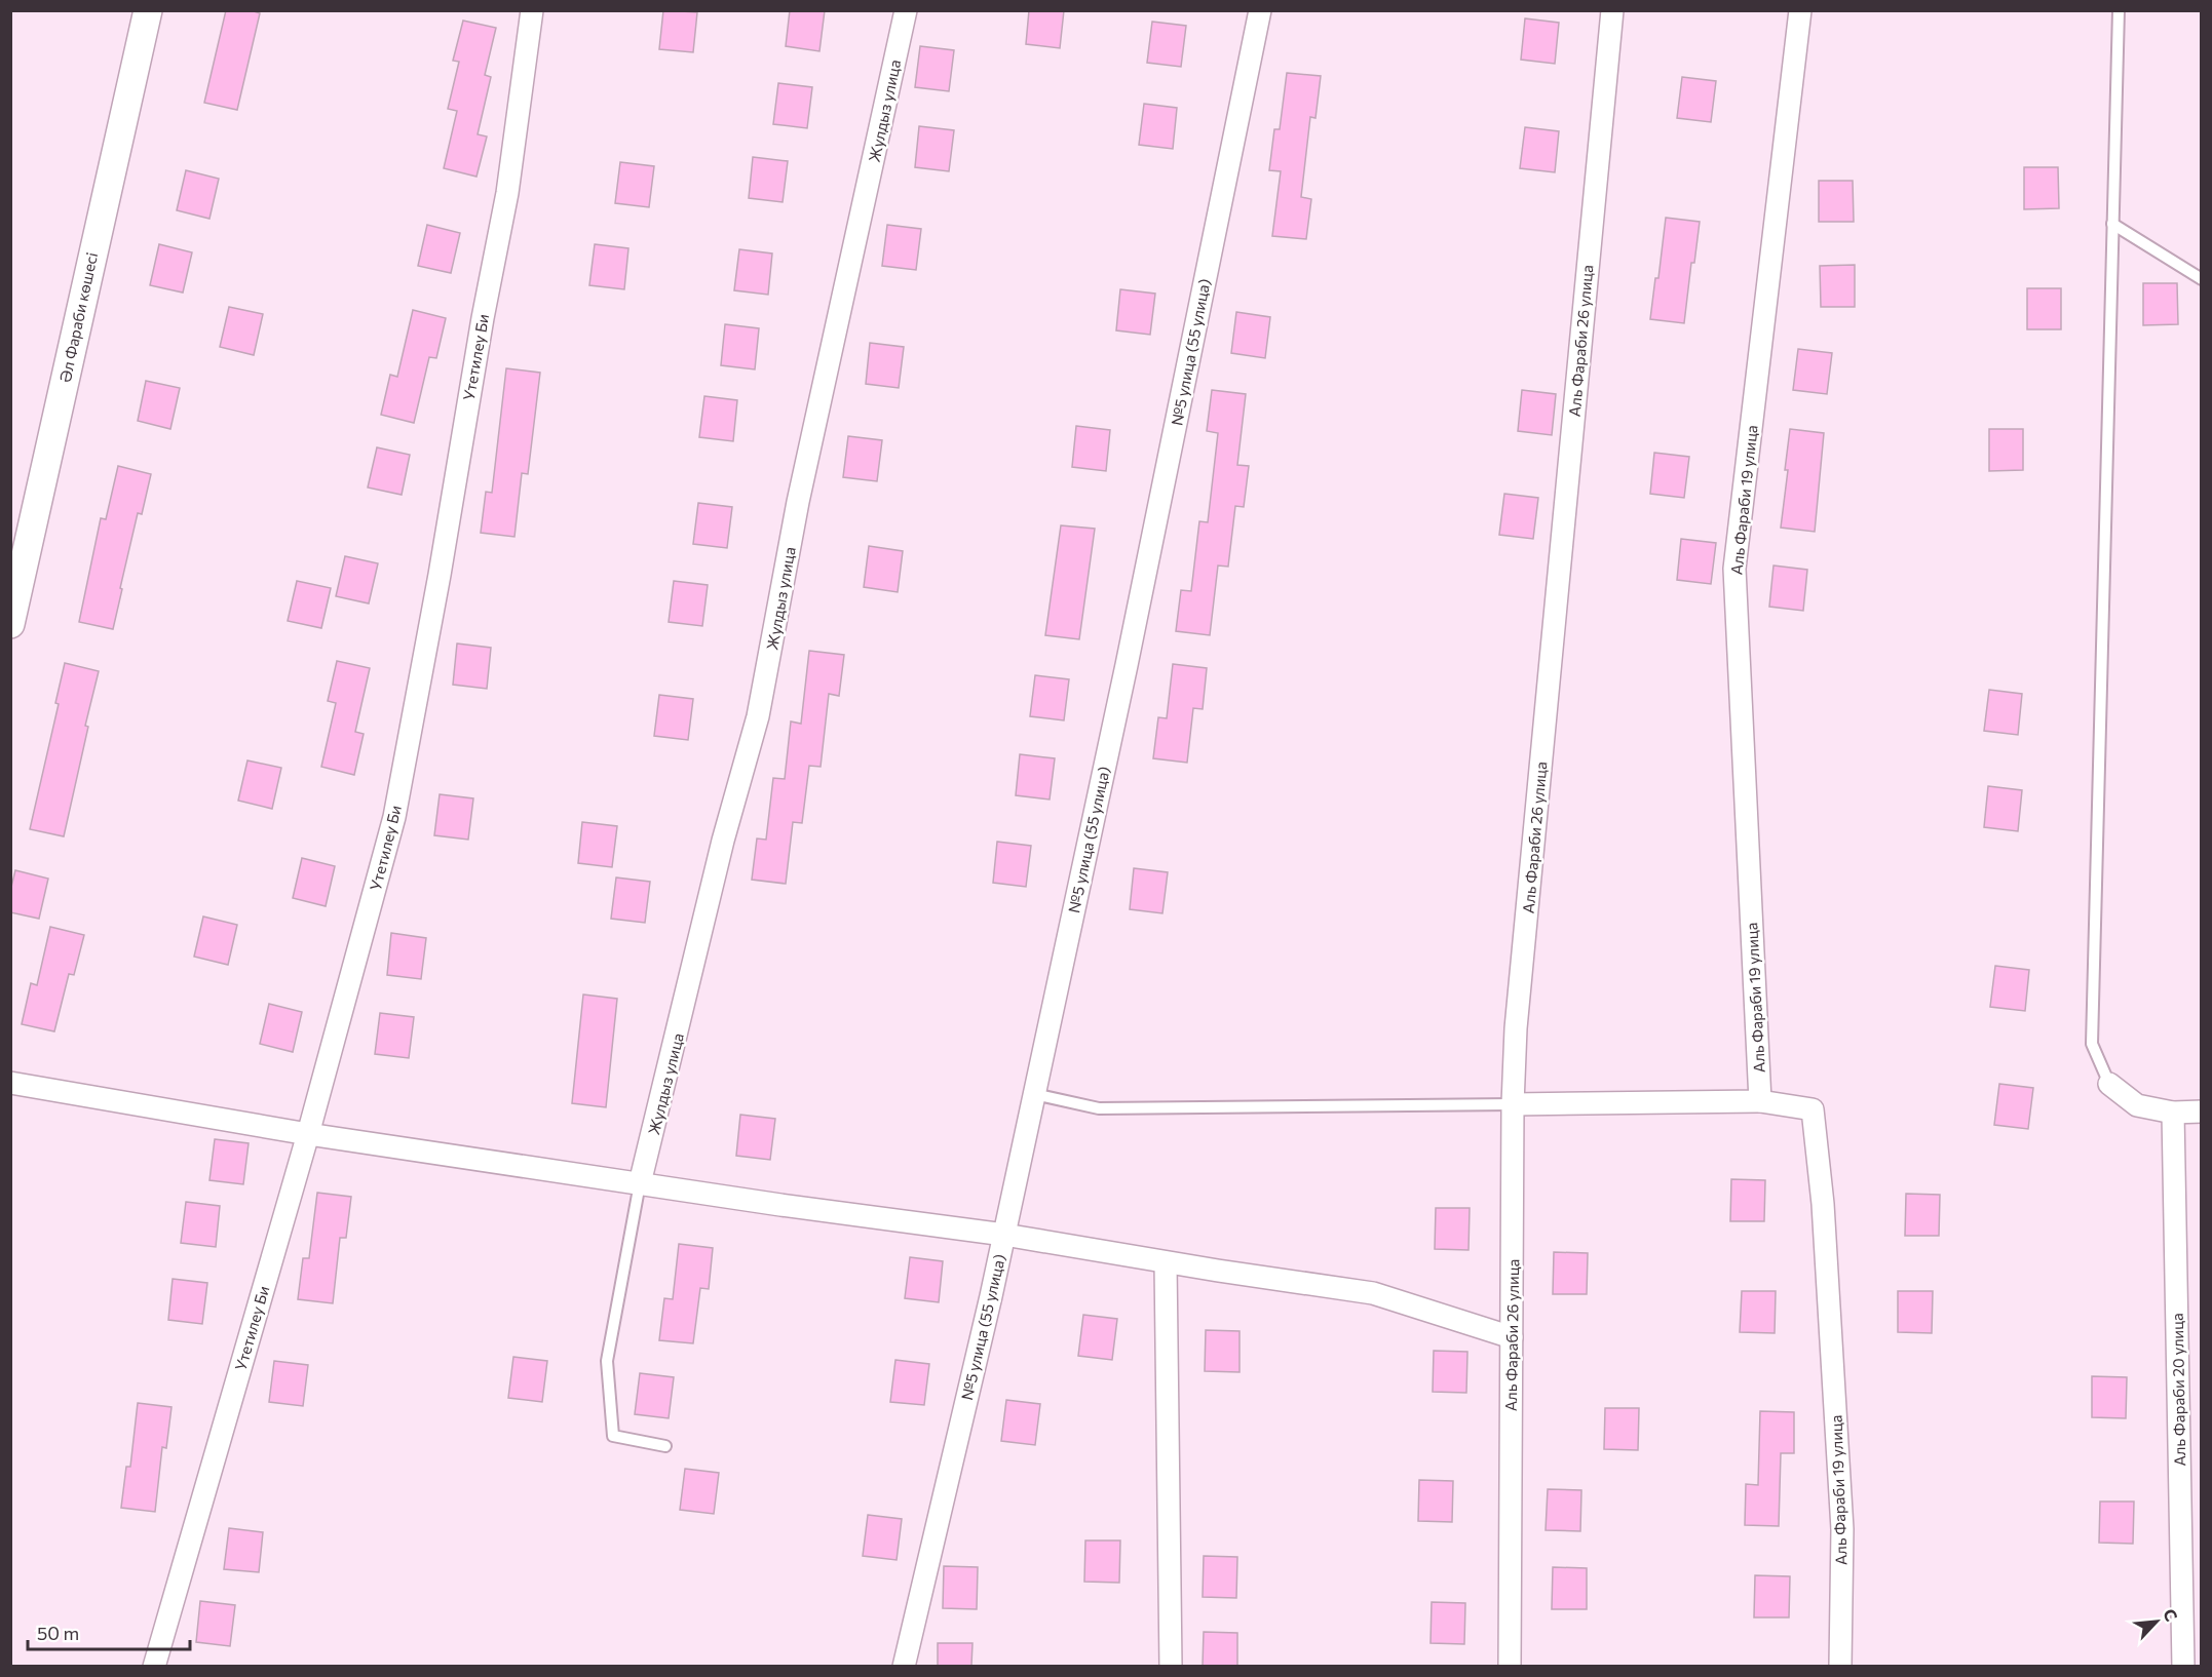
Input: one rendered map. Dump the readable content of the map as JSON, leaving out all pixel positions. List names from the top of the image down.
{
  "streets": {
    "street": [
      "Жулдыз улица",
      "Әл Фараби көшесі",
      "Аль Фараби 26 улица",
      "№5 улица (55 улица)",
      "Утетилеу Би",
      "Аль Фараби 19 улица",
      "Аль Фараби 20 улица"
    ]
  },
  "crossings": [
    ["Аль Фараби 26 улица", "Аль Фараби 19 улица"]
  ],
  "scale_bar": "50 m",
  "north": "top right"
}
